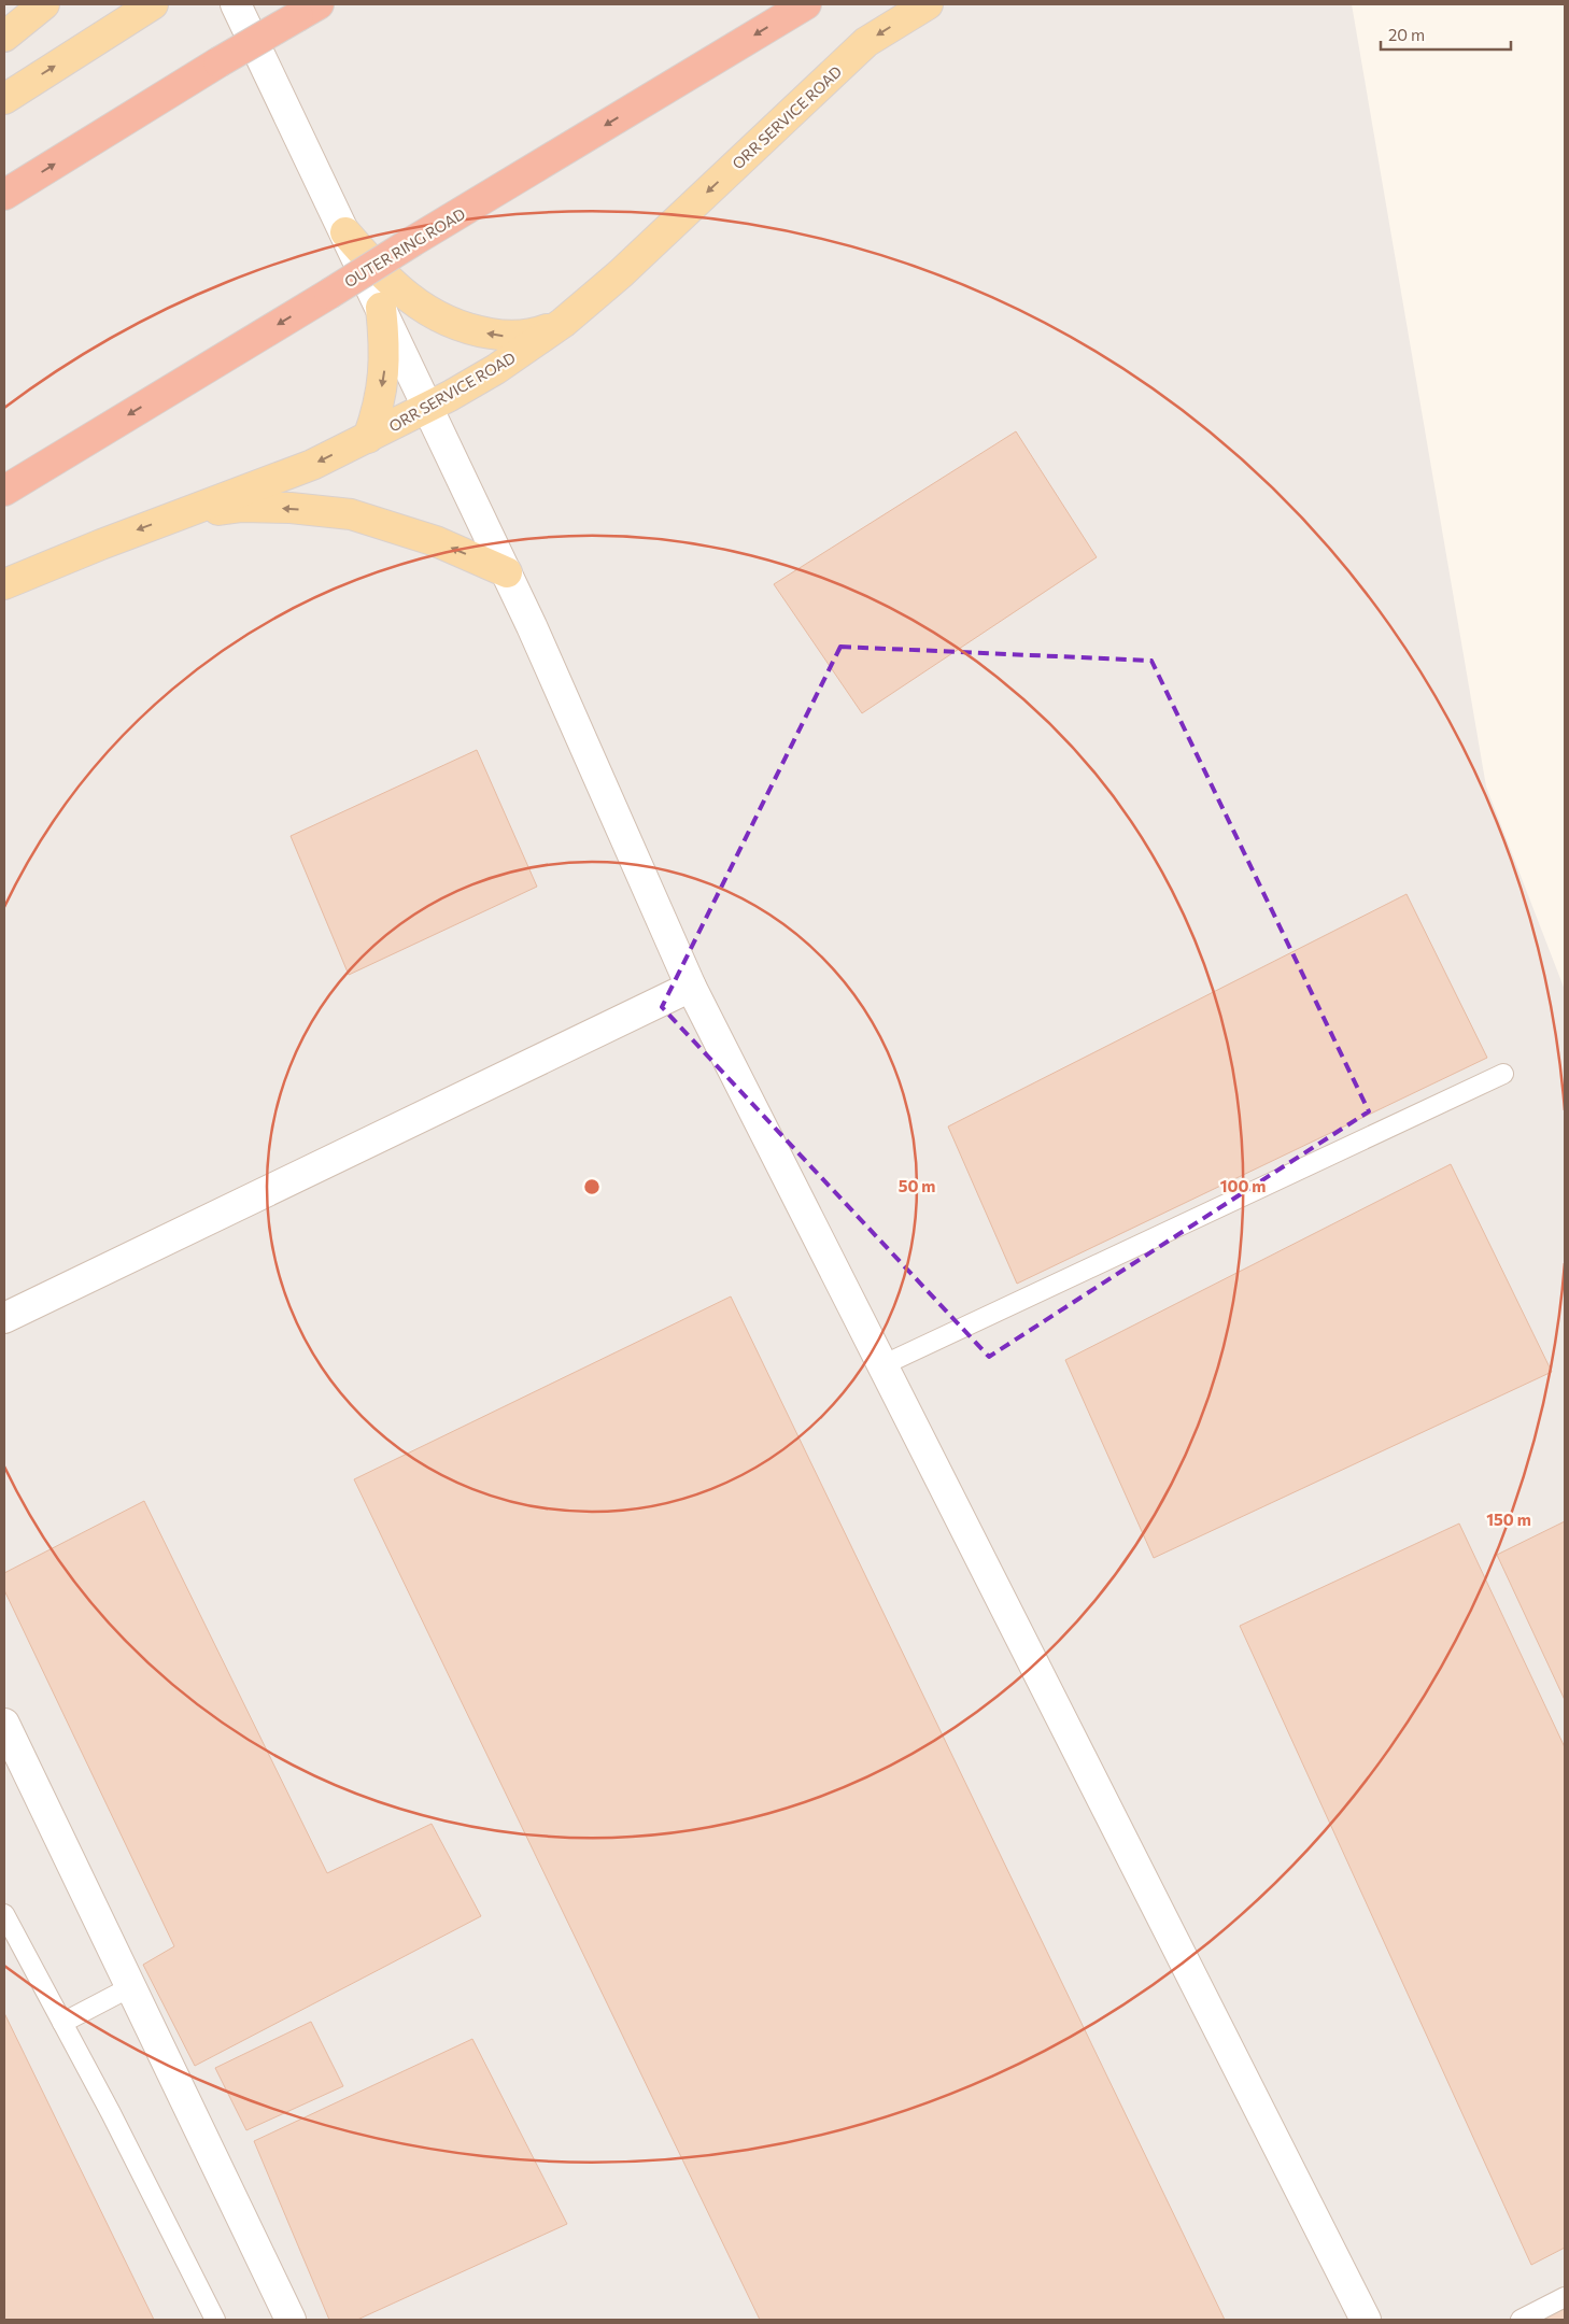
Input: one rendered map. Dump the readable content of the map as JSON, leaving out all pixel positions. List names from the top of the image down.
{
  "streets": {
    "highway": ["OUTER RING ROAD"],
    "main road": ["ORR SERVICE ROAD"]
  },
  "one_way": ["ORR SERVICE ROAD"],
  "scale_bar": "20 m",
  "rings": ["50 m", "100 m", "150 m"]
}
